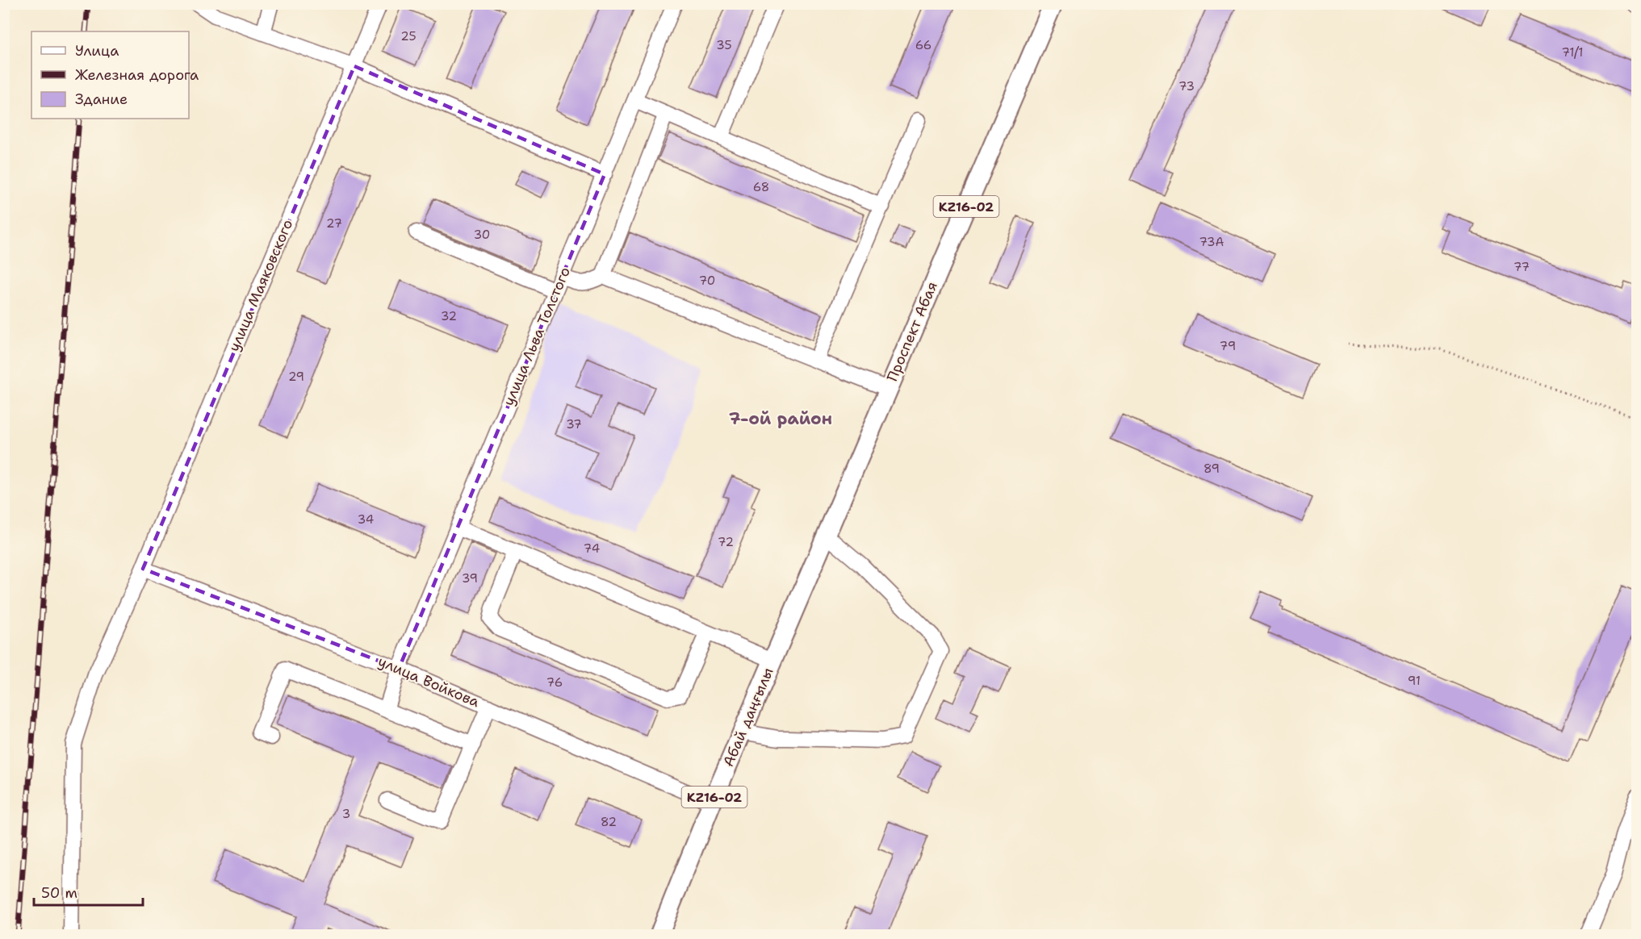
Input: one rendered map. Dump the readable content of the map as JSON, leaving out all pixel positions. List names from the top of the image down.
{
  "streets": {
    "main road": ["KZ16-02", "Проспект Абая", "Абай даңғылы"],
    "street": ["улица Маяковского", "улица Льва Толстого", "улица Войкова"]
  },
  "crossings": [
    ["улица Маяковского", "улица Войкова"],
    ["Проспект Абая", "Абай даңғылы"],
    ["улица Льва Толстого", "улица Войкова"],
    ["улица Войкова", "Абай даңғылы"]
  ],
  "districts": ["7-ой район"],
  "house_numbers": [
    "25",
    "35",
    "66",
    "71/1",
    "73",
    "68",
    "27",
    "30",
    "73А",
    "77",
    "70",
    "32",
    "79",
    "29",
    "37",
    "89",
    "34",
    "72",
    "74",
    "39",
    "91",
    "76",
    "3",
    "82"
  ],
  "legend": ["Улица", "Железная дорога", "Здание"],
  "scale_bar": "50 m"
}
